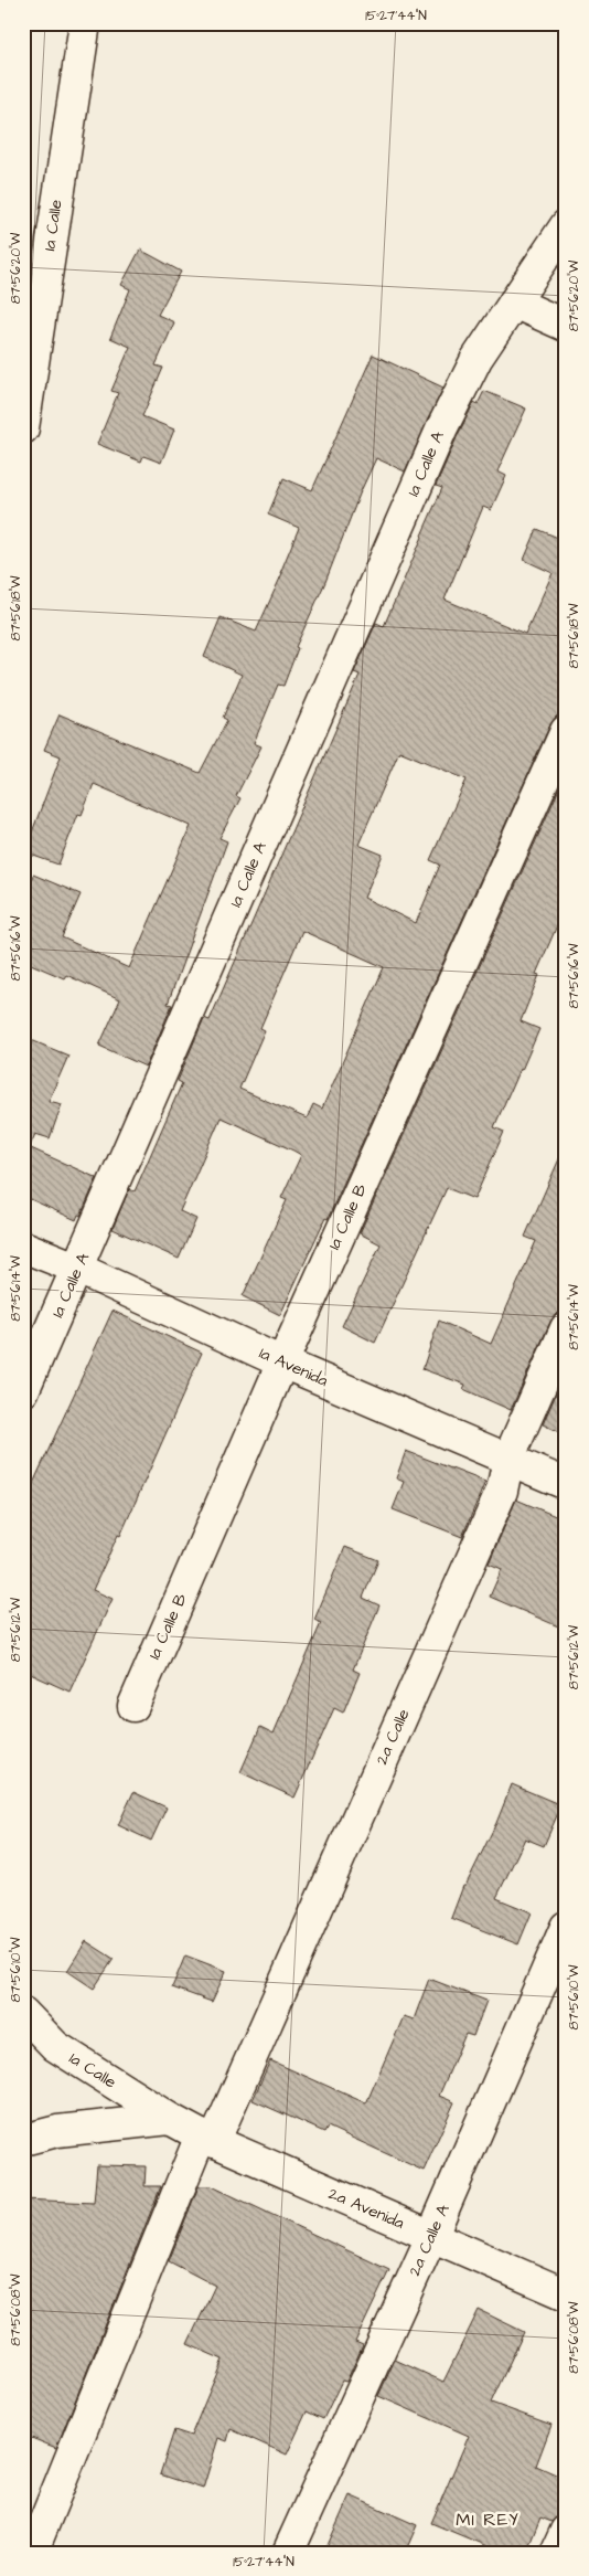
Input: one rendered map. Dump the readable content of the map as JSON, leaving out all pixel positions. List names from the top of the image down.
{
  "streets": {
    "street": [
      "1a Calle",
      "1a Calle A",
      "1a Calle B",
      "1a Avenida",
      "2a Calle",
      "2a Avenida",
      "2a Calle A"
    ]
  },
  "crossings": [
    ["1a Calle", "2a Avenida"],
    ["1a Calle A", "1a Avenida"],
    ["1a Calle B", "1a Avenida"],
    ["1a Avenida", "2a Calle"],
    ["2a Calle", "2a Avenida"],
    ["2a Avenida", "2a Calle A"]
  ],
  "districts": ["MI REY"],
  "coordinates": [
    "15°27'44\"N",
    "87°56'20\"W",
    "87°56'18\"W",
    "87°56'16\"W",
    "87°56'14\"W",
    "87°56'12\"W",
    "87°56'10\"W",
    "87°56'08\"W"
  ]
}
